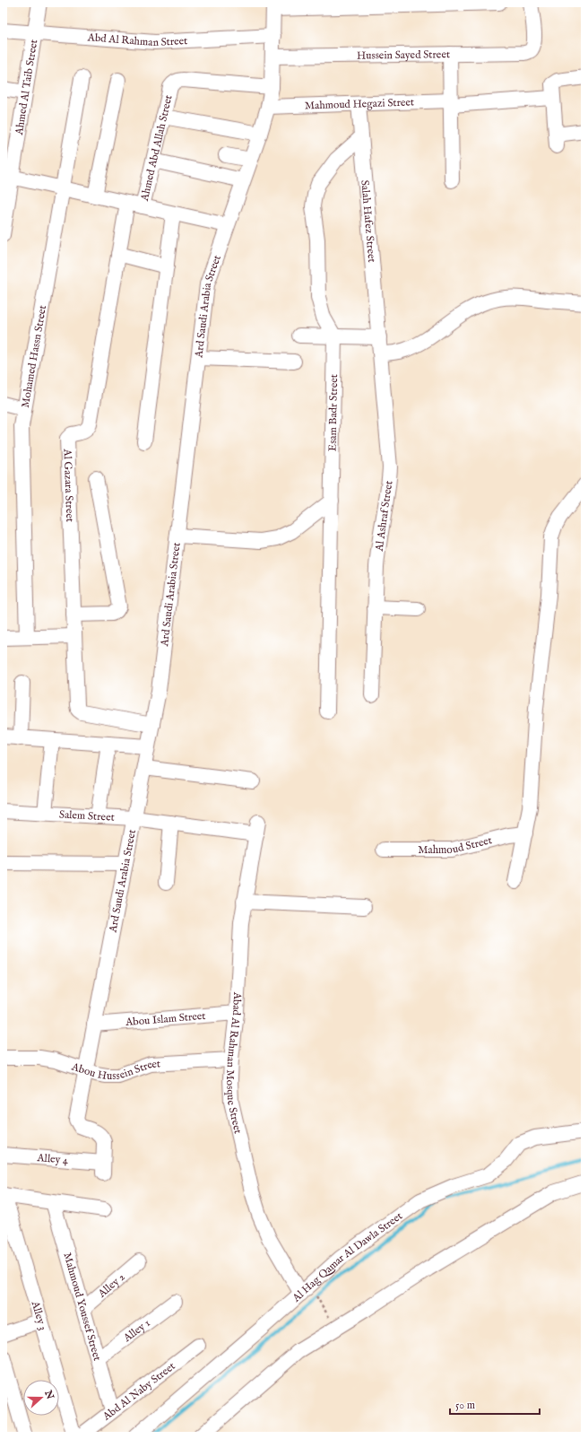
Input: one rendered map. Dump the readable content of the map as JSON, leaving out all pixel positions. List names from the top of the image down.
{
  "streets": {
    "street": [
      "Abd Al Rahman Street",
      "Hussein Sayed Street",
      "Ahmed Al Taib Street",
      "Mahmoud Hegazi Street",
      "Ahmed Abd Allah Street",
      "Salah Hafez Street",
      "Ard Saudi Arabia Street",
      "Mohamed Hassn Street",
      "Esam Badr Street",
      "Al Gazara Street",
      "Al Ashraf Street",
      "Salem Street",
      "Mahmoud Street",
      "Abou Islam Street",
      "Abou Hussein Street",
      "Abad Al Rahman Mosque Street",
      "Alley 4",
      "Al Hag Qamar Al Dawla Street",
      "Alley 2",
      "Mahmoud Youssef Street",
      "Alley 3",
      "Alley 1",
      "Abd Al Naby Street"
    ]
  },
  "crossings": [
    ["Abd Al Rahman Street", "Ahmed Al Taib Street"],
    ["Abd Al Rahman Street", "Ard Saudi Arabia Street"],
    ["Hussein Sayed Street", "Ard Saudi Arabia Street"],
    ["Mahmoud Hegazi Street", "Salah Hafez Street"],
    ["Mahmoud Hegazi Street", "Ard Saudi Arabia Street"],
    ["Ahmed Abd Allah Street", "Ard Saudi Arabia Street"],
    ["Salah Hafez Street", "Al Ashraf Street"],
    ["Ard Saudi Arabia Street", "Al Gazara Street"],
    ["Ard Saudi Arabia Street", "Salem Street"],
    ["Ard Saudi Arabia Street", "Abou Islam Street"],
    ["Ard Saudi Arabia Street", "Abou Hussein Street"],
    ["Ard Saudi Arabia Street", "Alley 4"],
    ["Salem Street", "Abad Al Rahman Mosque Street"],
    ["Abou Islam Street", "Abad Al Rahman Mosque Street"],
    ["Abou Hussein Street", "Abad Al Rahman Mosque Street"],
    ["Abad Al Rahman Mosque Street", "Al Hag Qamar Al Dawla Street"],
    ["Alley 2", "Mahmoud Youssef Street"],
    ["Mahmoud Youssef Street", "Alley 3"],
    ["Mahmoud Youssef Street", "Alley 1"],
    ["Mahmoud Youssef Street", "Abd Al Naby Street"]
  ],
  "scale_bar": "50 m",
  "north": "right"
}
